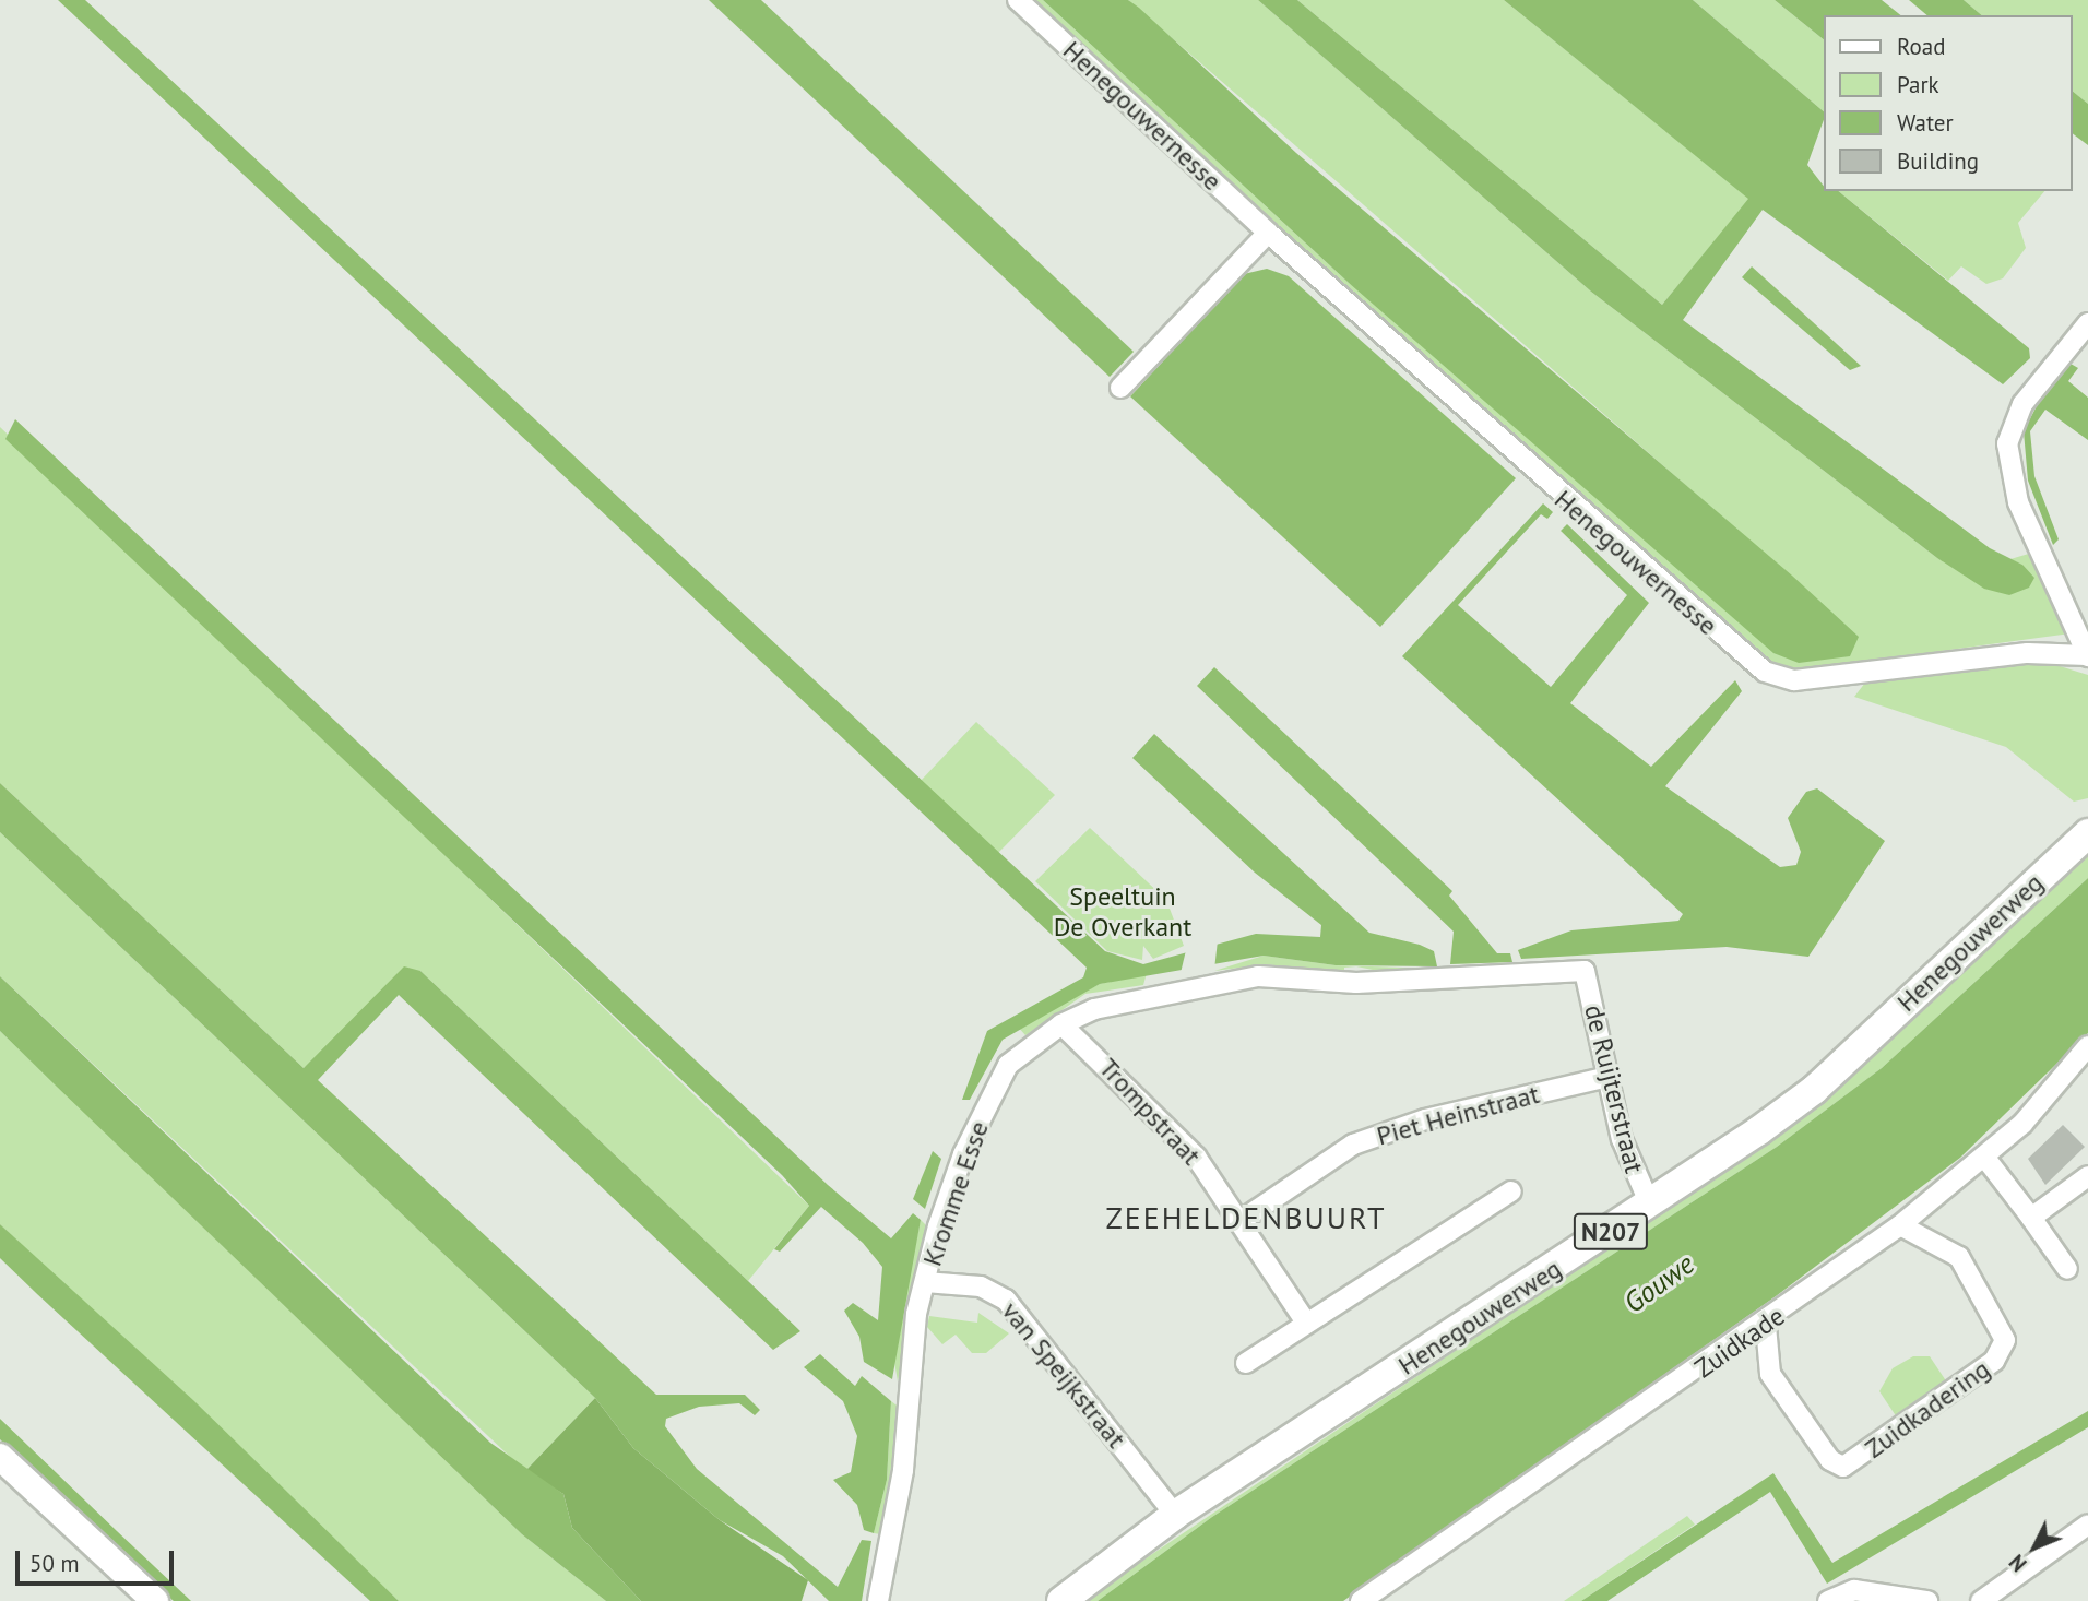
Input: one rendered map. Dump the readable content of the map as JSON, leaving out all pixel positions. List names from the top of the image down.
{
  "streets": {
    "main road": ["Henegouwerweg", "N207"],
    "street": [
      "Henegouwernesse",
      "de Ruijterstraat",
      "Trompstraat",
      "Piet Heinstraat",
      "Kromme Esse",
      "Zuidkade",
      "van Speijkstraat",
      "Zuidkadering"
    ]
  },
  "crossings": [
    ["Henegouwerweg", "de Ruijterstraat"],
    ["Henegouwerweg", "van Speijkstraat"],
    ["de Ruijterstraat", "Piet Heinstraat"],
    ["de Ruijterstraat", "Kromme Esse"],
    ["Trompstraat", "Piet Heinstraat"],
    ["Trompstraat", "Kromme Esse"],
    ["Kromme Esse", "van Speijkstraat"],
    ["Zuidkade", "Zuidkadering"]
  ],
  "districts": ["ZEEHELDENBUURT"],
  "water": ["Gouwe"],
  "parks": ["Speeltuin De Overkant"],
  "legend": [
    "Road",
    "Park",
    "Water",
    "Building"
  ],
  "scale_bar": "50 m",
  "north": "bottom left"
}
